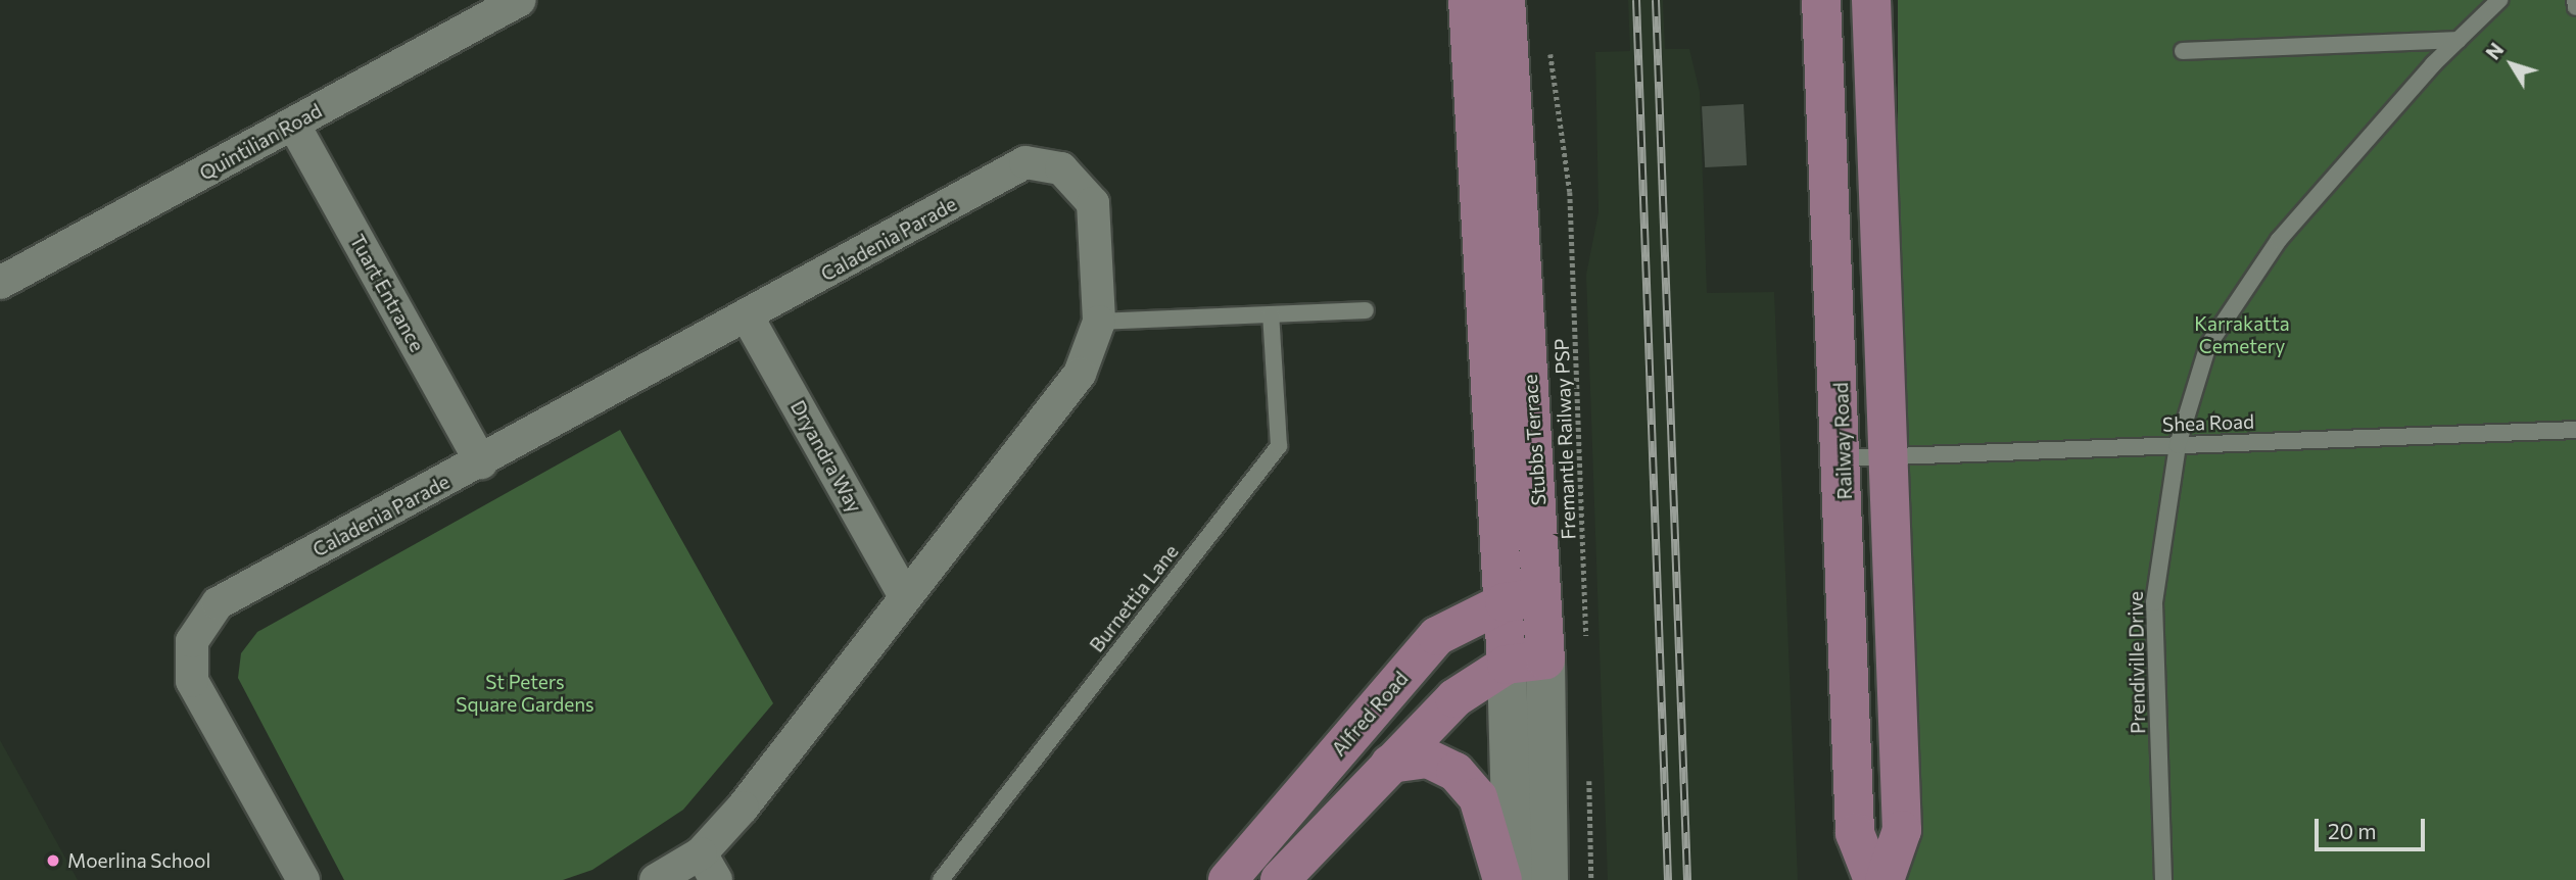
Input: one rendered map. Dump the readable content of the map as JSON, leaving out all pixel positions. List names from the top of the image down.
{
  "streets": {
    "main road": ["Stubbs Terrace", "Railway Road", "Alfred Road"],
    "street": [
      "Quintilian Road",
      "Caladenia Parade",
      "Tuart Entrance",
      "Dryandra Way"
    ],
    "lane": ["Shea Road", "Burnettia Lane", "Prendiville Drive"],
    "path": ["Fremantle Railway PSP"]
  },
  "crossings": [
    ["Quintilian Road", "Tuart Entrance"],
    ["Caladenia Parade", "Tuart Entrance"],
    ["Caladenia Parade", "Dryandra Way"],
    ["Shea Road", "Railway Road"],
    ["Shea Road", "Prendiville Drive"],
    ["Stubbs Terrace", "Alfred Road"]
  ],
  "parks": ["Karrakatta Cemetery", "St Peters Square Gardens"],
  "places": ["Moerlina School"],
  "scale_bar": "20 m",
  "north": "top left"
}
